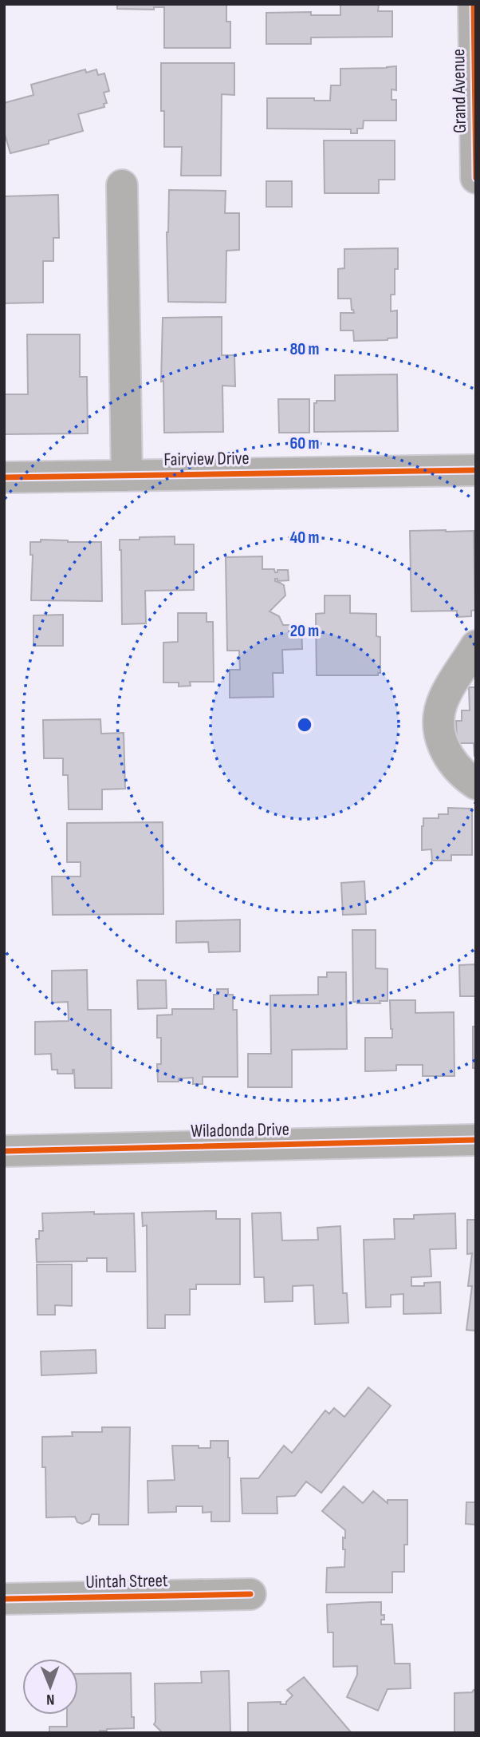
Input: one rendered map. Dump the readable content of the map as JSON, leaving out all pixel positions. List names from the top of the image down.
{
  "streets": {
    "street": [
      "Grand Avenue",
      "Fairview Drive",
      "Wiladonda Drive",
      "Uintah Street"
    ]
  },
  "north": "bottom",
  "rings": [
    "80 m",
    "60 m",
    "40 m",
    "20 m"
  ]
}
